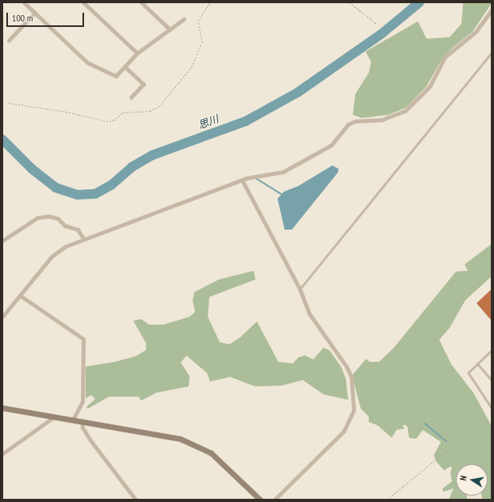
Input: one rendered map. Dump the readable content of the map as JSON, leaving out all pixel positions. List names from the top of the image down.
{
  "water": ["思川"],
  "scale_bar": "100 m",
  "north": "left"
}
